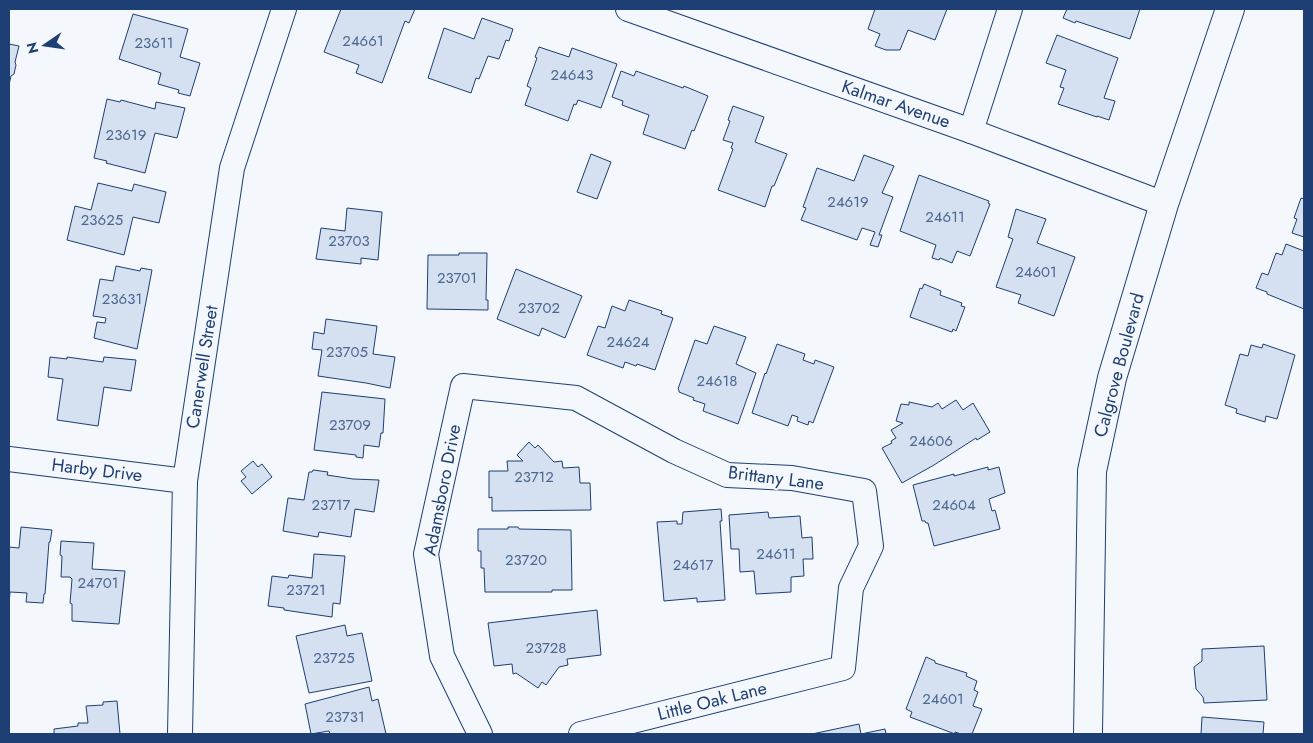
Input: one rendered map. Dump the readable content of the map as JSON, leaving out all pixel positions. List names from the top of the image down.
{
  "streets": {
    "street": [
      "Kalmar Avenue",
      "Calgrove Boulevard",
      "Canerwell Street",
      "Harby Drive",
      "Brittany Lane",
      "Adamsboro Drive",
      "Little Oak Lane"
    ]
  },
  "crossings": [
    ["Kalmar Avenue", "Calgrove Boulevard"],
    ["Canerwell Street", "Harby Drive"],
    ["Brittany Lane", "Adamsboro Drive"],
    ["Brittany Lane", "Little Oak Lane"]
  ],
  "house_numbers": [
    "24661",
    "23611",
    "24643",
    "23619",
    "24619",
    "24611",
    "23625",
    "23703",
    "24601",
    "23701",
    "23631",
    "23702",
    "24624",
    "23705",
    "24618",
    "23709",
    "24606",
    "23712",
    "23717",
    "24604",
    "24611",
    "23720",
    "24617",
    "24701",
    "23721",
    "23728",
    "23725",
    "24601",
    "23731"
  ],
  "north": "left"
}
